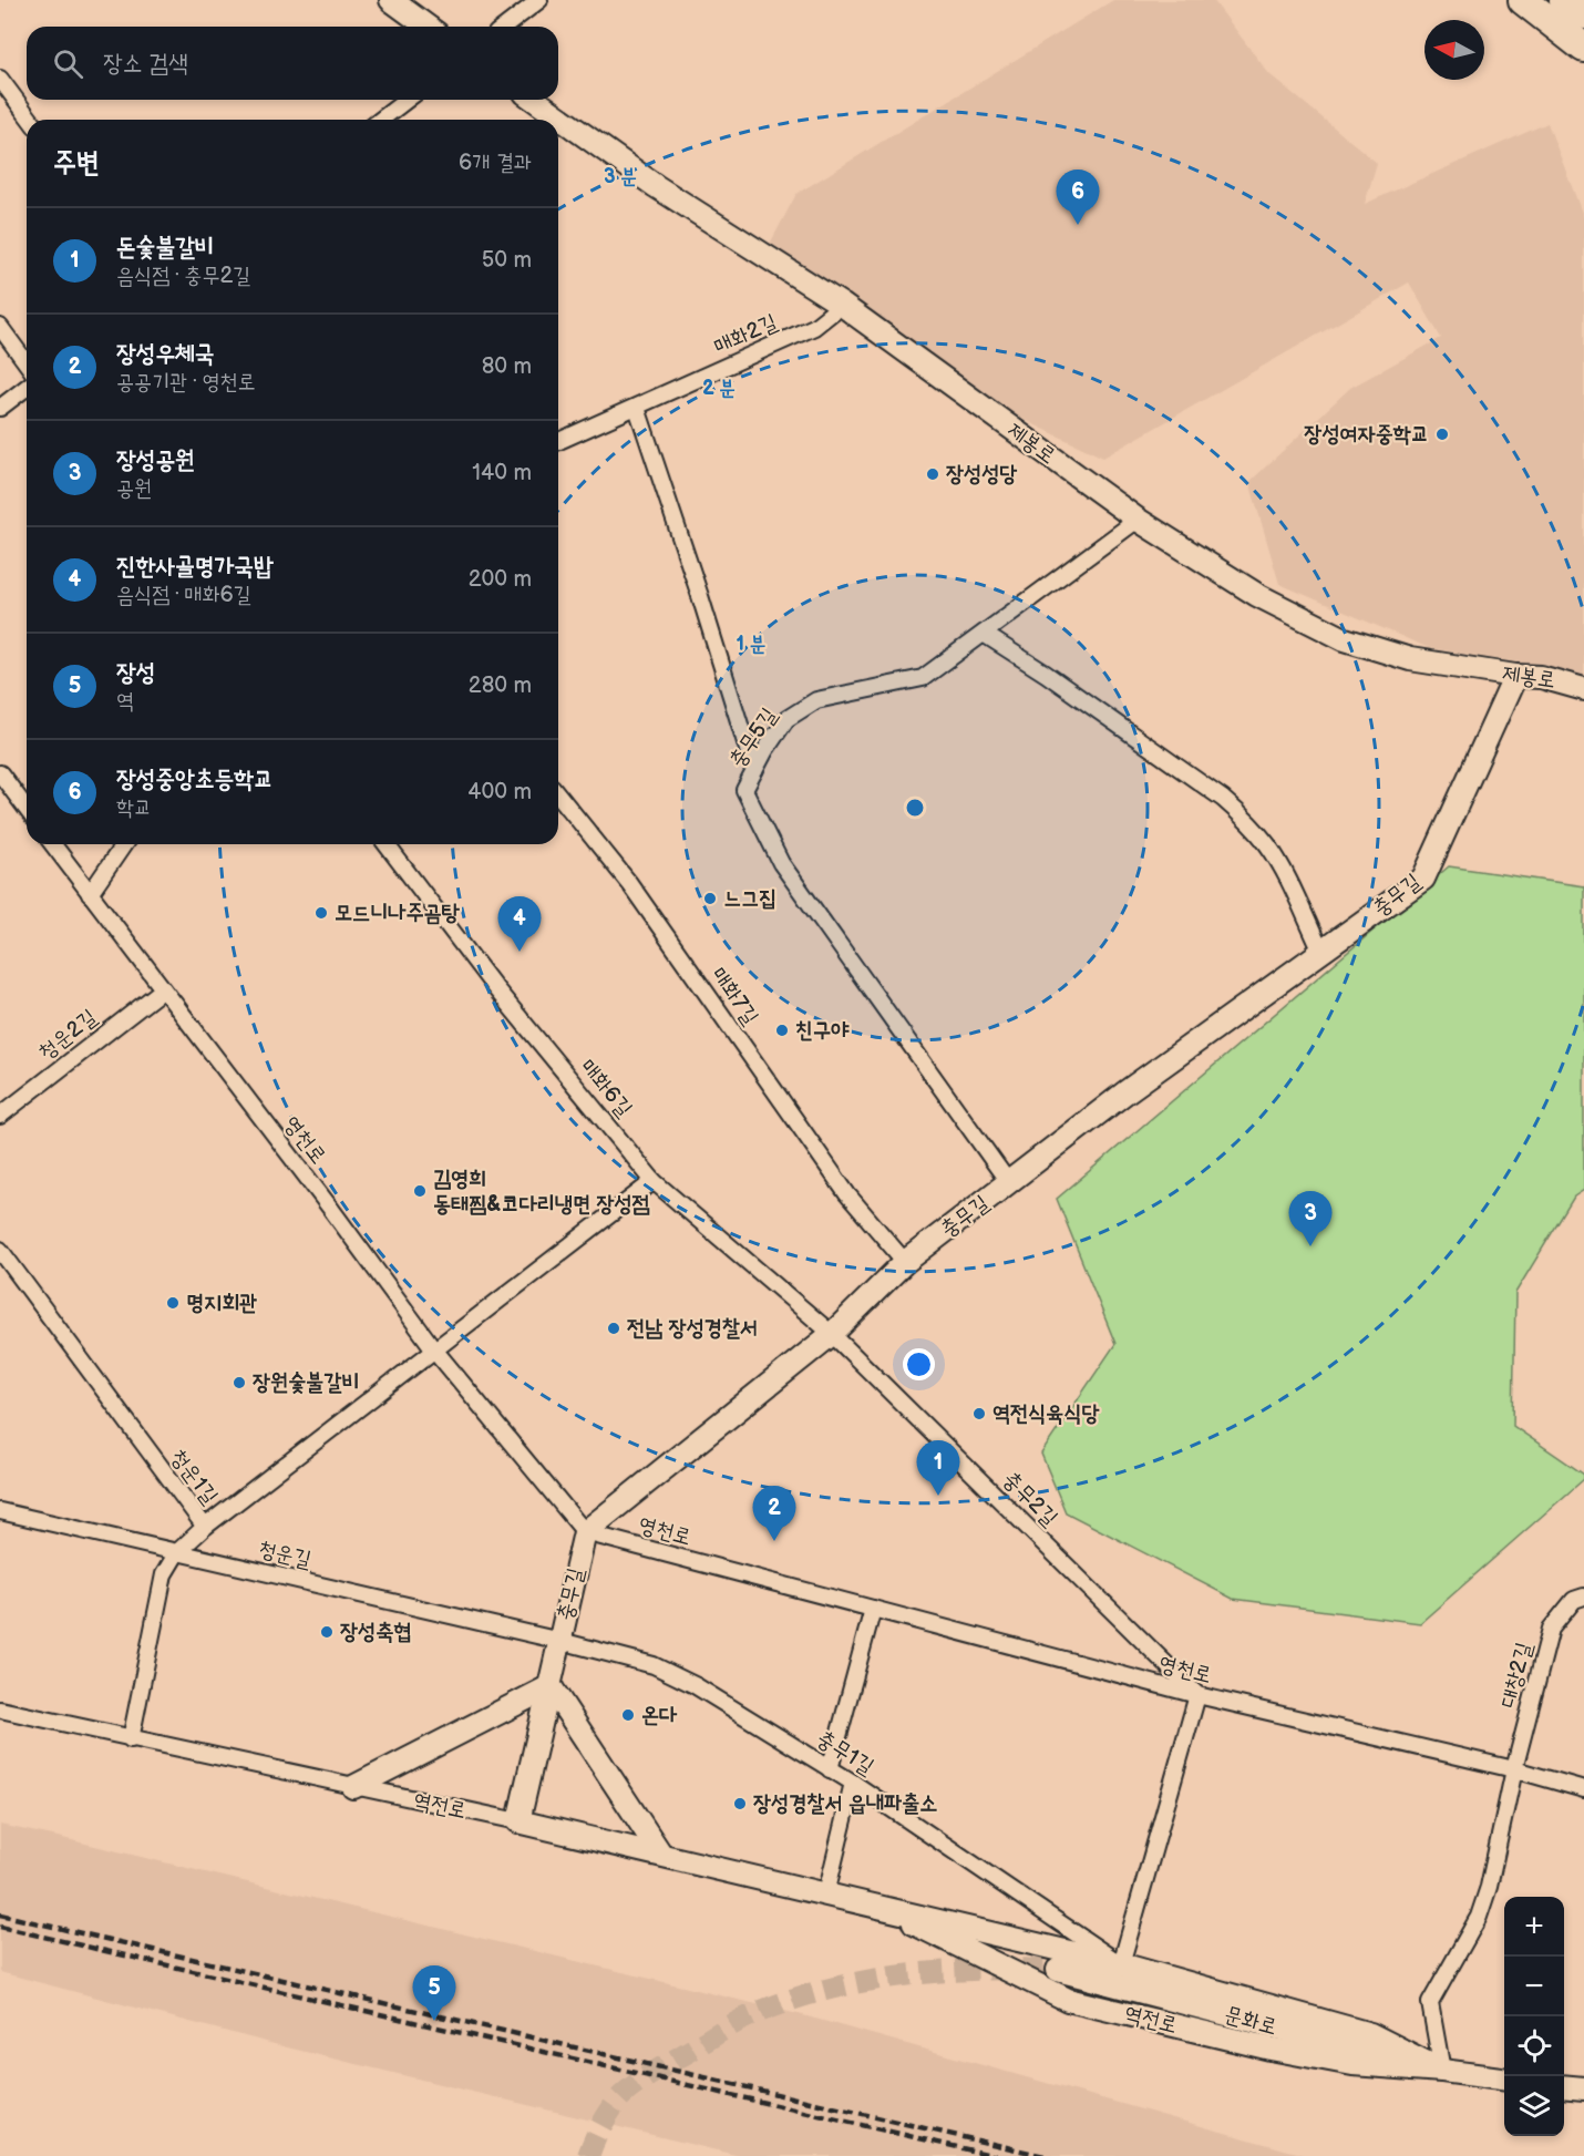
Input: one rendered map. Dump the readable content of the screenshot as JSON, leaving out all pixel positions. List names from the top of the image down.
{
  "streets": {
    "street": [
      "매화2길",
      "제봉로",
      "충무5길",
      "충무길",
      "매화7길",
      "청운2길",
      "매화6길",
      "영천로",
      "청운1길",
      "충무2길",
      "청운길",
      "대창2길",
      "충무1길",
      "역전로",
      "문화로"
    ]
  },
  "crossings": [
    ["매화2길", "제봉로"],
    ["제봉로", "충무5길"],
    ["제봉로", "충무길"],
    ["충무5길", "충무길"],
    ["충무길", "매화7길"],
    ["충무길", "매화6길"],
    ["충무길", "영천로"],
    ["충무길", "충무2길"],
    ["충무길", "청운길"],
    ["충무길", "충무1길"],
    ["충무길", "역전로"],
    ["청운2길", "영천로"],
    ["매화6길", "청운1길"],
    ["매화6길", "충무2길"],
    ["영천로", "청운1길"],
    ["영천로", "충무2길"],
    ["영천로", "대창2길"],
    ["청운길", "충무1길"],
    ["대창2길", "역전로"],
    ["대창2길", "문화로"],
    ["충무1길", "역전로"],
    ["역전로", "문화로"]
  ],
  "places": [
    "장성여자중학교",
    "장성성당",
    "느그집",
    "모드니나주곰탕",
    "친구야",
    "김영희 동태찜&코다리냉면 장성점",
    "명지회관",
    "전남 장성경찰서",
    "장원숯불갈비",
    "역전식육식당",
    "장성축협",
    "온다",
    "장성경찰서 읍내파출소"
  ],
  "north": "left",
  "page": {
    "search": "장소 검색",
    "heading": ["주변", "6개 결과"],
    "pins": [
      "6",
      "4",
      "3",
      "1",
      "2",
      "5"
    ],
    "list": [
      {
        "mark": "1",
        "name": "돈숯불갈비",
        "note": "음식점 · 충무2길",
        "value": "50 m"
      },
      {
        "mark": "2",
        "name": "장성우체국",
        "note": "공공기관 · 영천로",
        "value": "80 m"
      },
      {
        "mark": "3",
        "name": "장성공원",
        "note": "공원",
        "value": "140 m"
      },
      {
        "mark": "4",
        "name": "진한사골명가국밥",
        "note": "음식점 · 매화6길",
        "value": "200 m"
      },
      {
        "mark": "5",
        "name": "장성",
        "note": "역",
        "value": "280 m"
      },
      {
        "mark": "6",
        "name": "장성중앙초등학교",
        "note": "학교",
        "value": "400 m"
      }
    ],
    "map_buttons": ["+", "−"]
  },
  "rings": ["3 분", "2 분", "1 분"]
}
